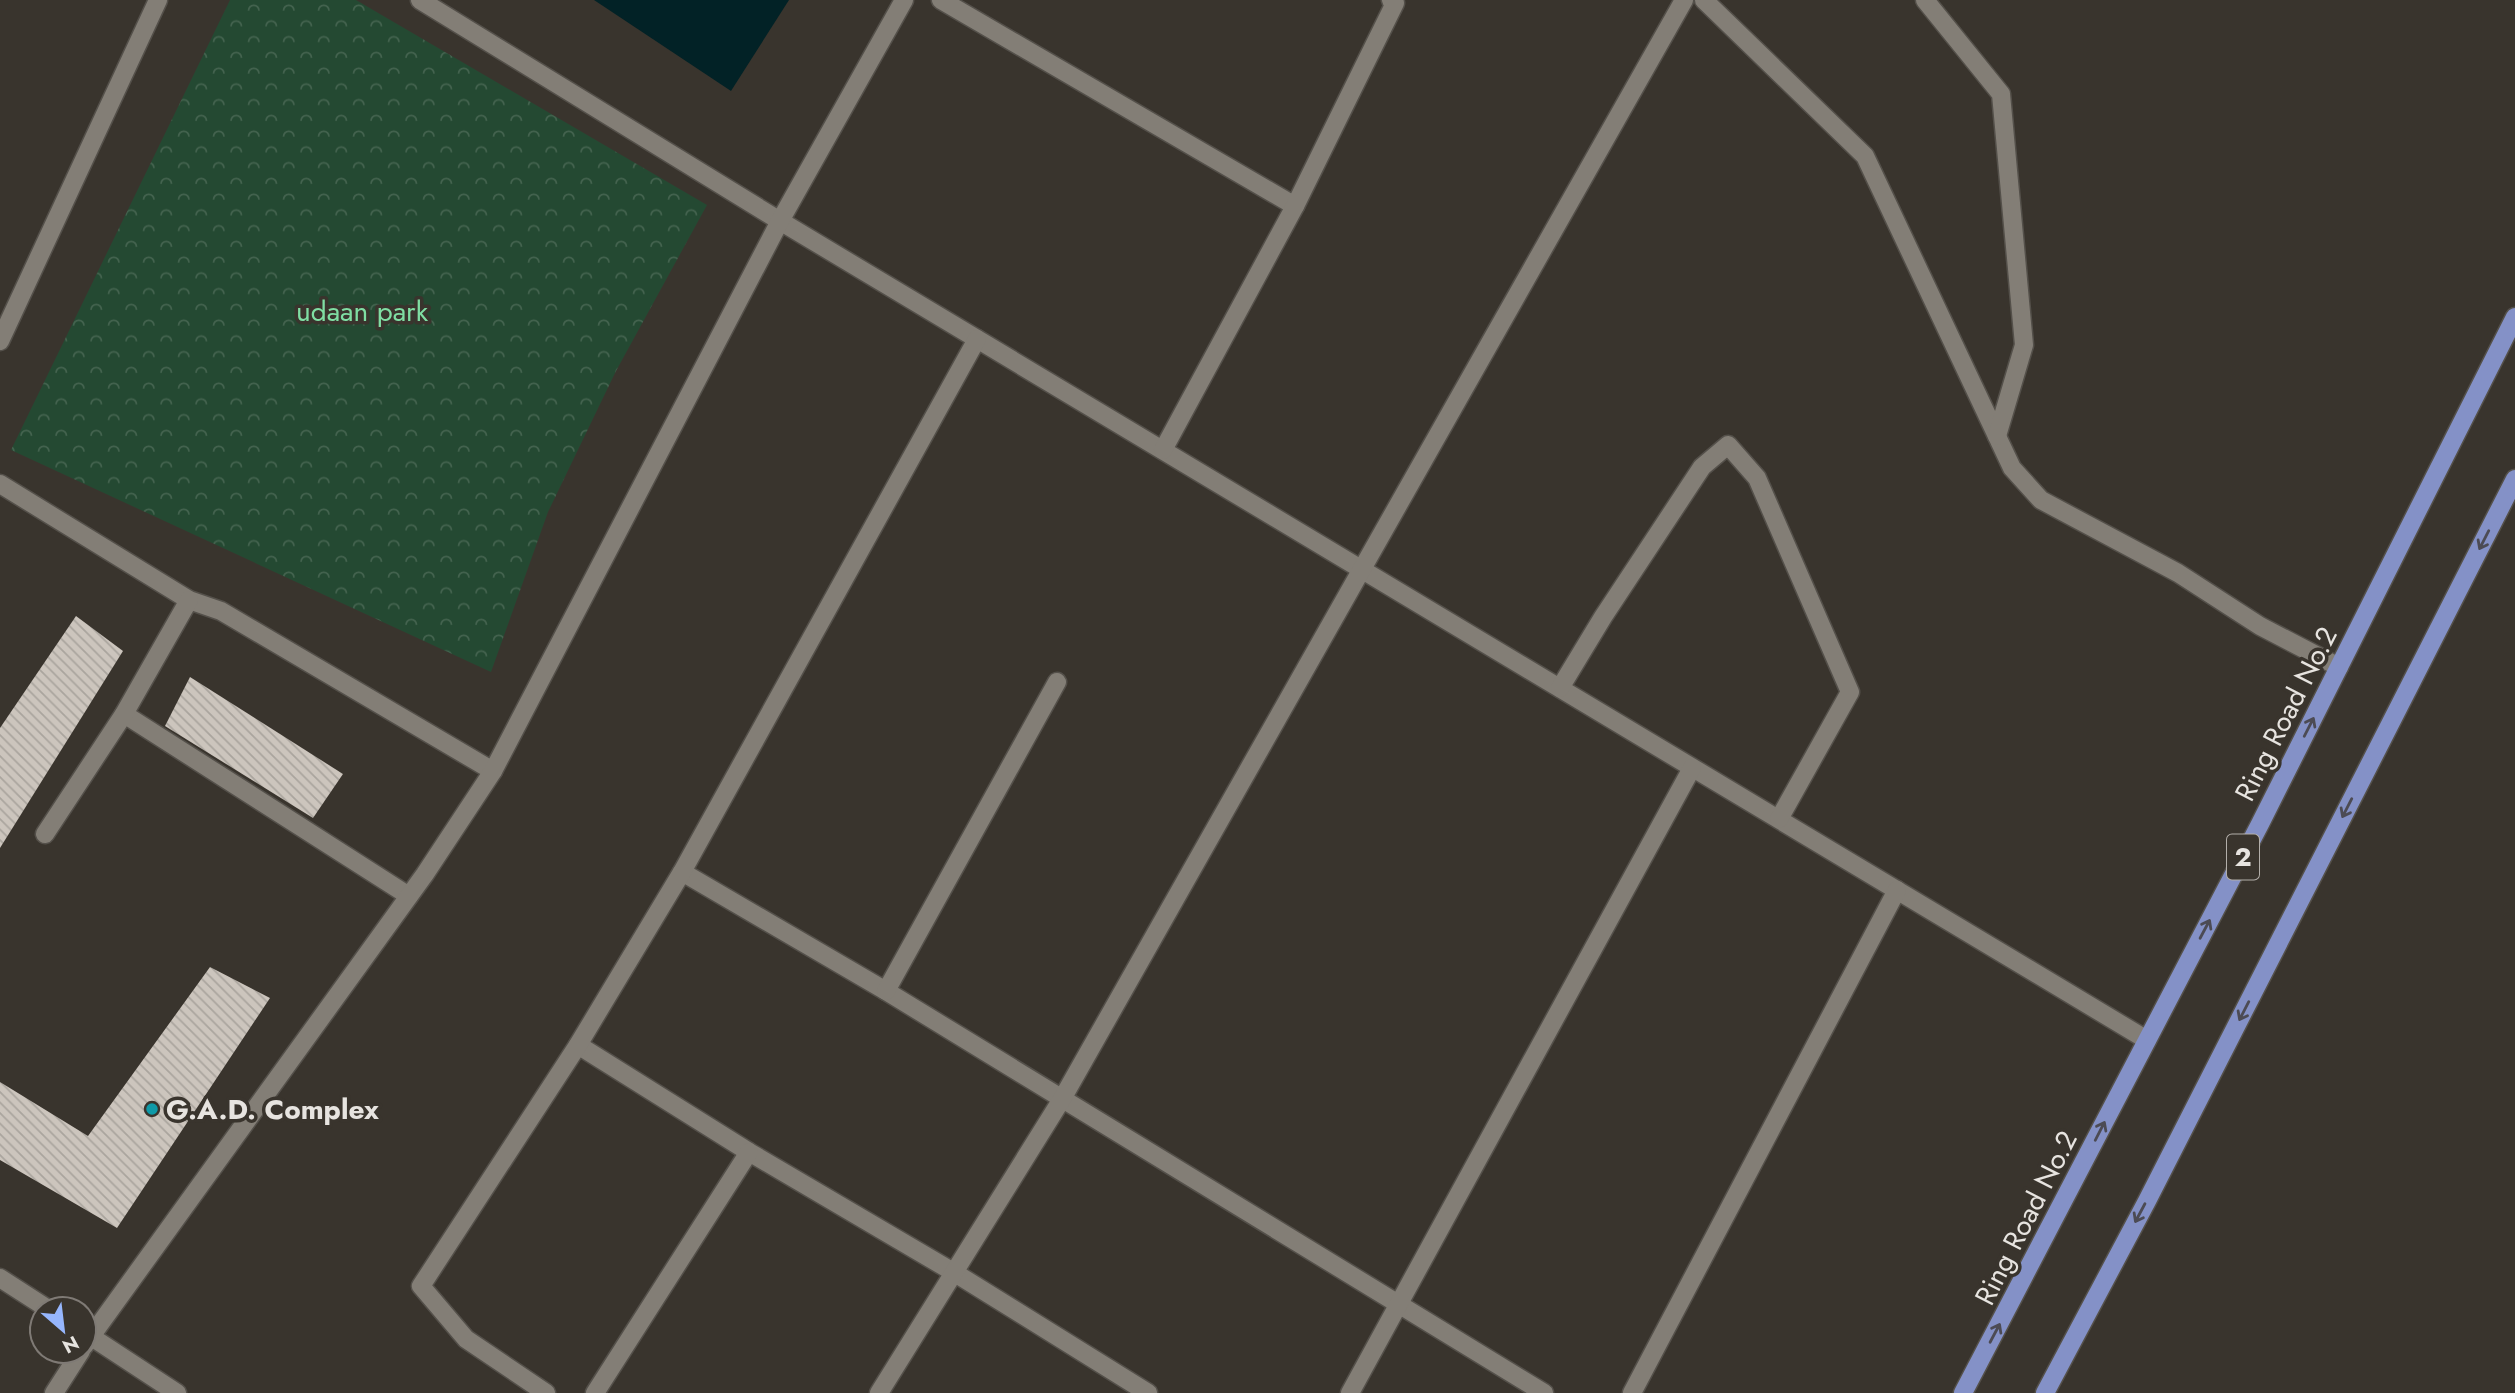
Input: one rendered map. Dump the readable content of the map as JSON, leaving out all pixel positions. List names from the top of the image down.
{
  "streets": {
    "main road": ["Ring Road No.2", "2"]
  },
  "parks": ["udaan park"],
  "places": ["G.A.D. Complex"],
  "north": "bottom right"
}
